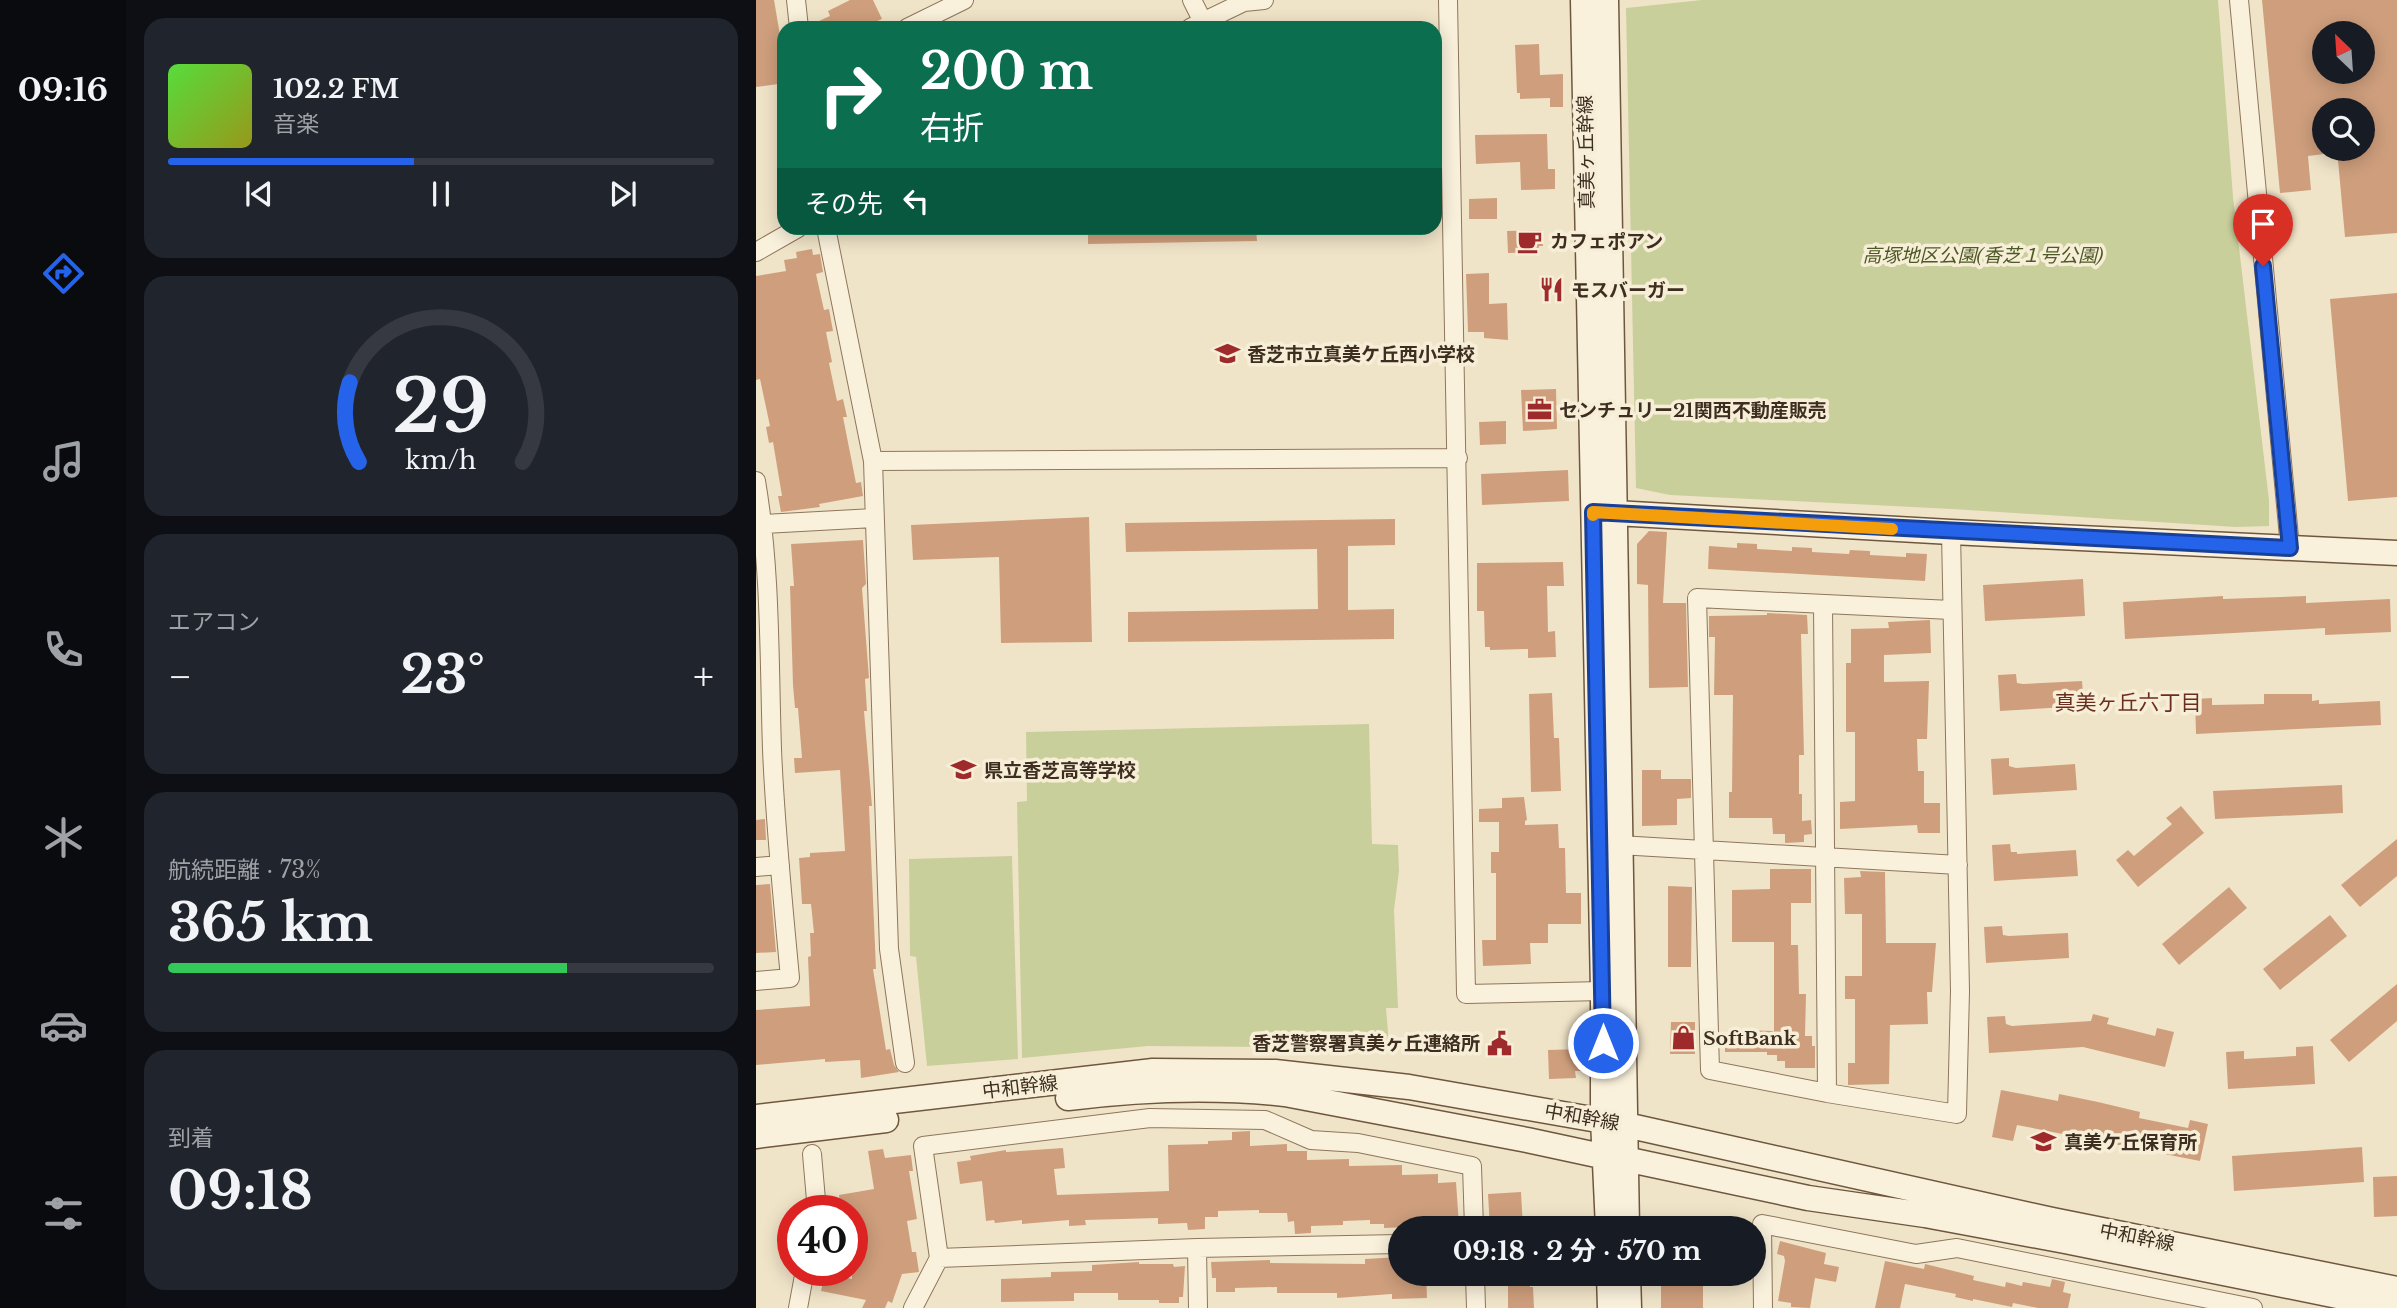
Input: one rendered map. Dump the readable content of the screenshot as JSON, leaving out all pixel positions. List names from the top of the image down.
{
  "streets": {
    "street": ["真美ヶ丘幹線", "中和幹線"]
  },
  "crossings": [
    ["真美ヶ丘幹線", "中和幹線"]
  ],
  "districts": ["真美ヶ丘六丁目"],
  "parks": ["高塚地区公園(香芝１号公園)"],
  "places": {
    "cafe": ["カフェポアン"],
    "restaurant": ["モスバーガー"],
    "school or university": ["香芝市立真美ケ丘西小学校", "県立香芝高等学校", "真美ケ丘保育所"],
    "office": ["センチュリー21関西不動産販売"],
    "shop": ["SoftBank"],
    "public building": ["香芝警察署真美ヶ丘連絡所"]
  },
  "north": "top left",
  "page": {
    "tabs": "09:16",
    "turn": ["200 m", "右折"],
    "song": ["102.2 FM", "音楽"],
    "then": "その先",
    "tile": [
      "エアコン",
      ["航続距離 · 73%", "365 km"],
      ["到着", "09:18"]
    ],
    "heat": ["−", "23°", "+"],
    "limit": "40",
    "trip": "09:18 · 2 分 · 570 m",
    "gauge": ["29", "km/h"]
  }
}
